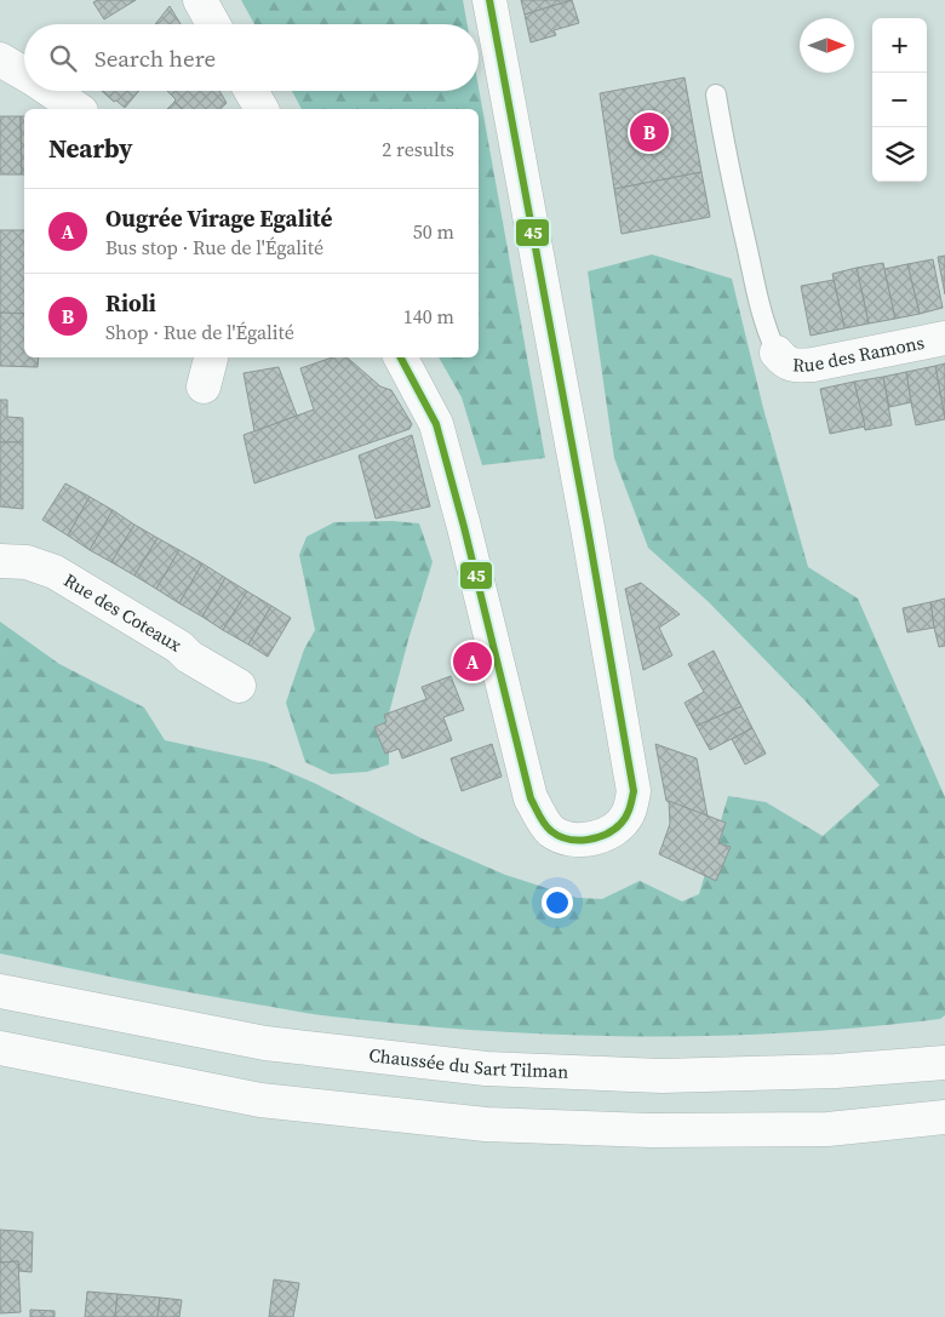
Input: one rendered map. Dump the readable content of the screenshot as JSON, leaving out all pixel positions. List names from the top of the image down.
{
  "streets": {
    "main road": ["Rue des Ramons", "Rue des Coteaux", "Chaussée du Sart Tilman"]
  },
  "lines": ["transit line 45"],
  "north": "right",
  "page": {
    "map_buttons": ["+", "−"],
    "search": "Search here",
    "heading": ["Nearby", "2 results"],
    "pins": ["B", "A"],
    "list": [
      {
        "mark": "A",
        "name": "Ougrée Virage Egalité",
        "note": "Bus stop · Rue de l'Égalité",
        "value": "50 m"
      },
      {
        "mark": "B",
        "name": "Rioli",
        "note": "Shop · Rue de l'Égalité",
        "value": "140 m"
      }
    ]
  }
}
